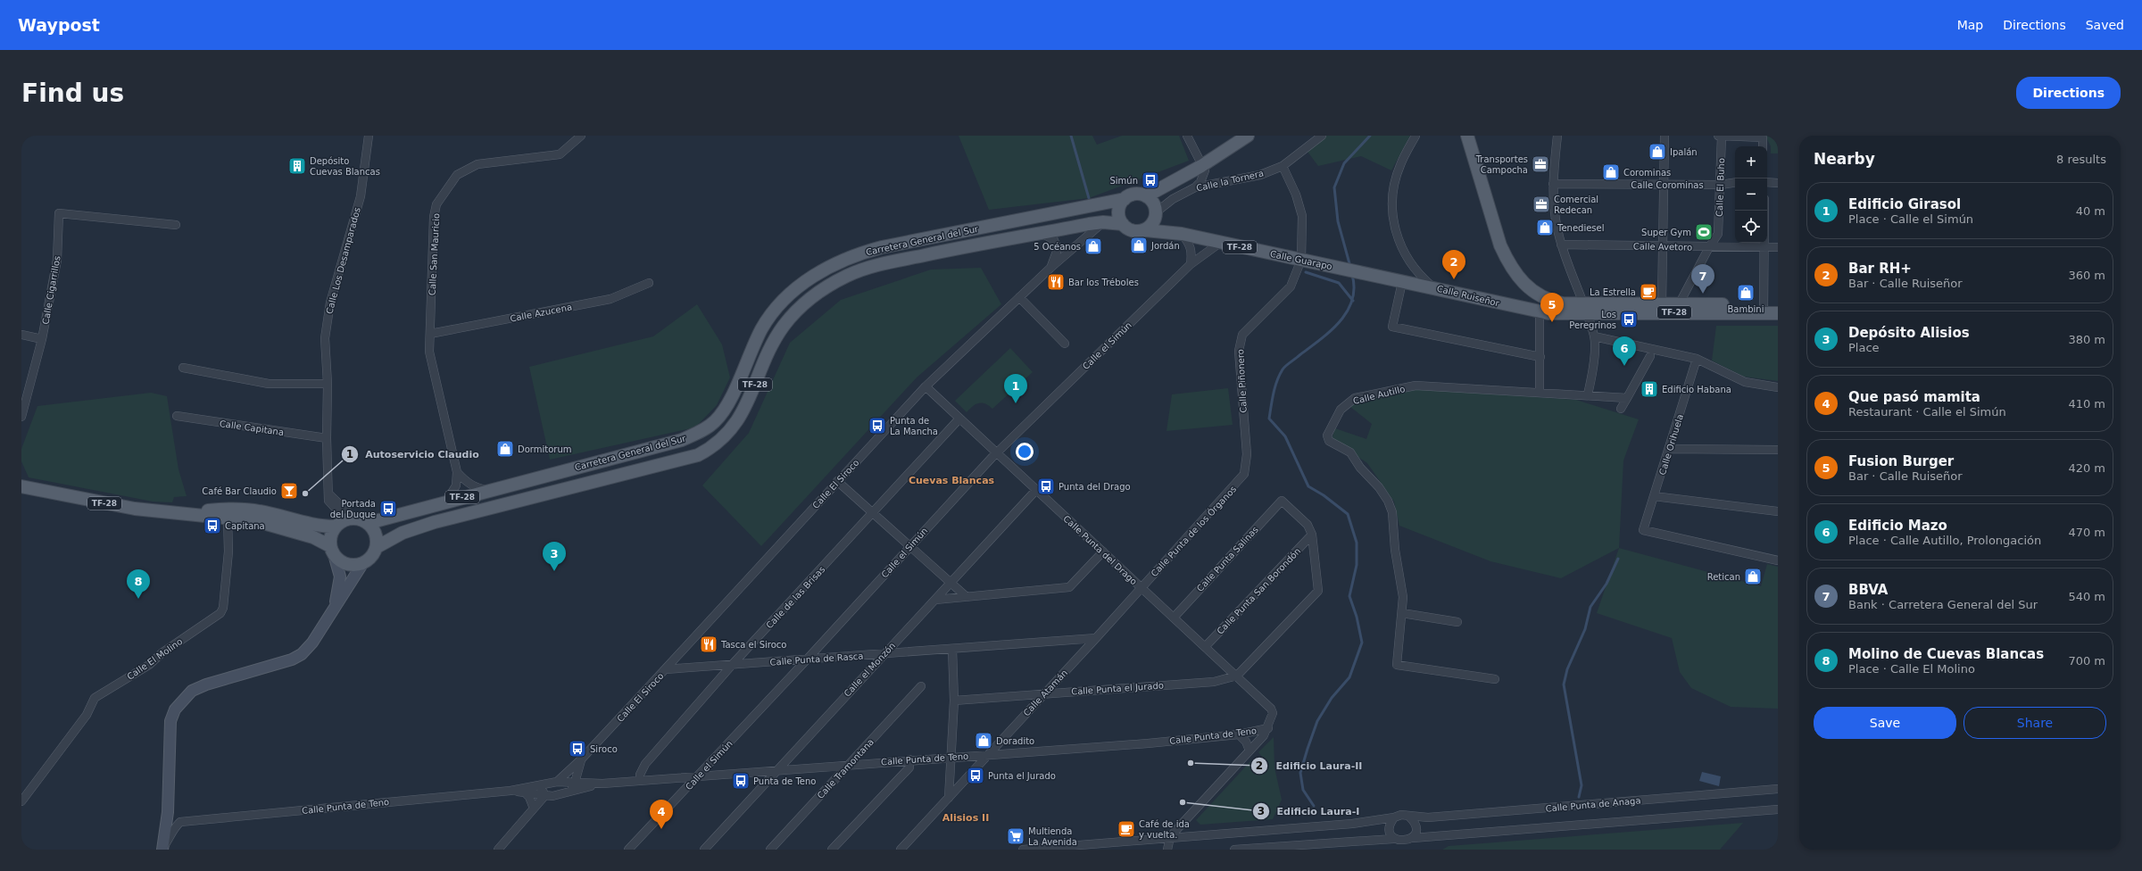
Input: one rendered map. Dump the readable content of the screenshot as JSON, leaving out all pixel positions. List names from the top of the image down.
{
  "streets": {
    "main road": [
      "Carretera General del Sur",
      "TF-28",
      "Calle Guarapo",
      "Calle Ruiseñor"
    ],
    "street": [
      "Calle la Tornera",
      "Calle Corominas",
      "Calle El Buho",
      "Calle Avetoro",
      "Calle San Mauricio",
      "Calle Los Desamparados",
      "Calle Cigarrillos",
      "Calle Azucena",
      "Calle el Simún",
      "Calle Piñonero",
      "Calle Autillo",
      "Calle Capitana",
      "Calle Orihuela",
      "Calle El Siroco",
      "Calle Punta de los Órganos",
      "Calle Punta del Drago",
      "Calle Punta Salinas",
      "Calle Punta San Borondón",
      "Calle de las Brisas",
      "Calle El Molino",
      "Calle Punta de Rasca",
      "Calle el Monzón",
      "Calle Punta el Jurado",
      "Calle Atamán",
      "Calle Punta de Teno",
      "Calle Tramontana",
      "Calle Punta de Anaga"
    ]
  },
  "crossings": [
    ["Calle la Tornera", "Carretera General del Sur"],
    ["Calle la Tornera", "TF-28"],
    ["Calle la Tornera", "Calle Guarapo"],
    ["Calle la Tornera", "Calle Piñonero"],
    ["Calle Corominas", "Calle El Buho"],
    ["Calle El Buho", "Calle Avetoro"],
    ["Calle El Buho", "TF-28"],
    ["Carretera General del Sur", "TF-28"],
    ["Carretera General del Sur", "Calle San Mauricio"],
    ["Carretera General del Sur", "Calle Guarapo"],
    ["Carretera General del Sur", "Calle Los Desamparados"],
    ["Carretera General del Sur", "Calle El Siroco"],
    ["TF-28", "Calle Guarapo"],
    ["TF-28", "Calle Los Desamparados"],
    ["TF-28", "Calle Ruiseñor"],
    ["TF-28", "Calle El Molino"],
    ["Calle San Mauricio", "Calle Azucena"],
    ["Calle Guarapo", "Calle Ruiseñor"],
    ["Calle Guarapo", "Calle el Simún"],
    ["Calle Guarapo", "Calle Piñonero"],
    ["Calle Los Desamparados", "Calle Capitana"],
    ["Calle el Simún", "Calle Punta del Drago"],
    ["Calle el Simún", "Calle Punta de Rasca"],
    ["Calle el Simún", "Calle Punta de Teno"],
    ["Calle Piñonero", "Calle Punta de los Órganos"],
    ["Calle El Siroco", "Calle Punta del Drago"],
    ["Calle El Siroco", "Calle Punta de Rasca"],
    ["Calle El Siroco", "Calle Punta de Teno"],
    ["Calle Punta de los Órganos", "Calle Punta del Drago"],
    ["Calle Punta de los Órganos", "Calle Atamán"],
    ["Calle Punta del Drago", "Calle Punta Salinas"],
    ["Calle Punta del Drago", "Calle Punta San Borondón"],
    ["Calle Punta del Drago", "Calle de las Brisas"],
    ["Calle Punta del Drago", "Calle el Monzón"],
    ["Calle Punta del Drago", "Calle Punta el Jurado"],
    ["Calle Punta del Drago", "Calle Atamán"],
    ["Calle Punta del Drago", "Calle Punta de Teno"],
    ["Calle Punta Salinas", "Calle Punta San Borondón"],
    ["Calle de las Brisas", "Calle Punta de Rasca"],
    ["Calle de las Brisas", "Calle Punta de Teno"],
    ["Calle Punta de Rasca", "Calle el Monzón"],
    ["Calle Punta de Rasca", "Calle Atamán"],
    ["Calle el Monzón", "Calle Punta de Teno"],
    ["Calle Punta el Jurado", "Calle Atamán"],
    ["Calle Atamán", "Calle Punta de Teno"],
    ["Calle Punta de Teno", "Calle Tramontana"]
  ],
  "districts": ["Cuevas Blancas", "Alisios II"],
  "places": {
    "shop": [
      "Ipalán",
      "Corominas",
      "Tenediesel",
      "Jordán",
      "5 Océanos",
      "Bambini",
      "Dormitorum",
      "Retican",
      "Doradito"
    ],
    "office": ["Transportes Campocha", "Comercial Redecan"],
    "building": ["Depósito Cuevas Blancas", "Edificio Habana"],
    "bus stop": [
      "Simún",
      "Los Peregrinos",
      "Punta de La Mancha",
      "Punta del Drago",
      "Portada del Duque",
      "Capitana",
      "Siroco",
      "Punta el Jurado",
      "Punta de Teno"
    ],
    "sports": ["Super Gym"],
    "restaurant": ["Bar los Tréboles", "Tasca el Siroco"],
    "cafe": ["La Estrella", "Café de ida y vuelta."],
    "bar": ["Café Bar Claudio"],
    "other": ["Autoservicio Claudio", "Edificio Laura-II", "Edificio Laura-I"],
    "supermarket": ["Multienda La Avenida"]
  },
  "page": {
    "header": "Waypost",
    "nav": ["Map", "Directions", "Saved"],
    "buttons": [
      "Directions",
      ["Save", "Share"]
    ],
    "title": "Find us",
    "heading": ["Nearby", "8 results"],
    "map_buttons": ["+", "−"],
    "list": [
      {
        "mark": "1",
        "name": "Edificio Girasol",
        "note": "Place · Calle el Simún",
        "value": "40 m"
      },
      {
        "mark": "2",
        "name": "Bar RH+",
        "note": "Bar · Calle Ruiseñor",
        "value": "360 m"
      },
      {
        "mark": "3",
        "name": "Depósito Alisios",
        "note": "Place",
        "value": "380 m"
      },
      {
        "mark": "4",
        "name": "Que pasó mamita",
        "note": "Restaurant · Calle el Simún",
        "value": "410 m"
      },
      {
        "mark": "5",
        "name": "Fusion Burger",
        "note": "Bar · Calle Ruiseñor",
        "value": "420 m"
      },
      {
        "mark": "6",
        "name": "Edificio Mazo",
        "note": "Place · Calle Autillo, Prolongación",
        "value": "470 m"
      },
      {
        "mark": "7",
        "name": "BBVA",
        "note": "Bank · Carretera General del Sur",
        "value": "540 m"
      },
      {
        "mark": "8",
        "name": "Molino de Cuevas Blancas",
        "note": "Place · Calle El Molino",
        "value": "700 m"
      }
    ],
    "pins": [
      "2",
      "7",
      "5",
      "6",
      "1",
      "3",
      "8",
      "4"
    ]
  }
}
